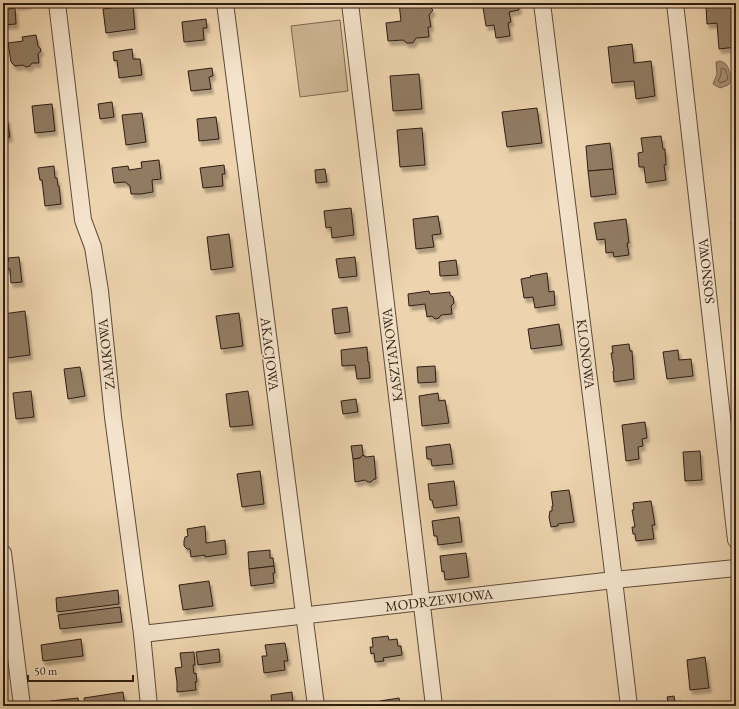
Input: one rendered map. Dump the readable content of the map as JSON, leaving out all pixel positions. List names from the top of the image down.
{
  "streets": {
    "street": [
      "SOSNOWA",
      "ZAMKOWA",
      "AKACJOWA",
      "KLONOWA",
      "KASZTANOWA",
      "MODRZEWIOWA"
    ]
  },
  "crossings": [
    ["ZAMKOWA", "MODRZEWIOWA"],
    ["AKACJOWA", "MODRZEWIOWA"],
    ["KLONOWA", "MODRZEWIOWA"],
    ["KASZTANOWA", "MODRZEWIOWA"]
  ],
  "scale_bar": "50 m"
}
